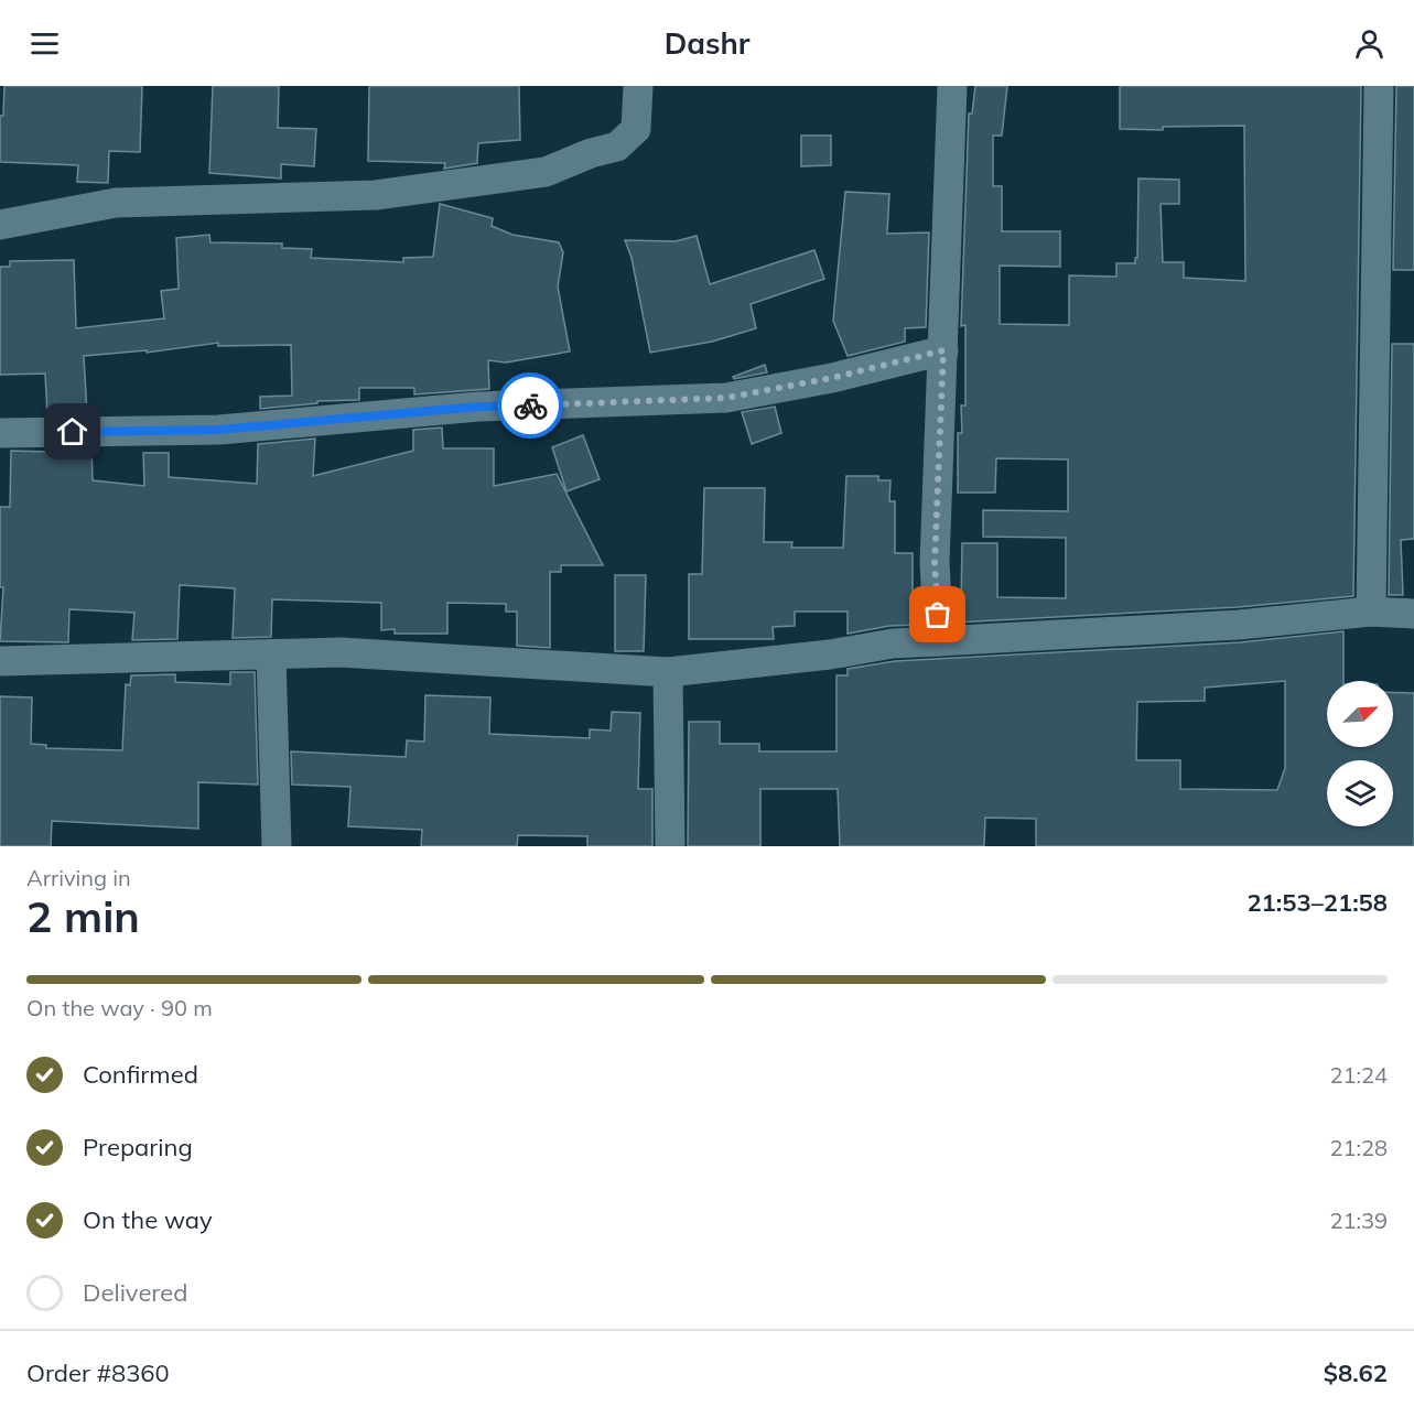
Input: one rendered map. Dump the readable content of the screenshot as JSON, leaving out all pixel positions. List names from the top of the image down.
{
  "north": "top right",
  "page": {
    "header": "Dashr",
    "heading": ["2 min", "Arriving in", "21:53–21:58"],
    "panel": ["Order #8360", "$8.62"],
    "bar": "On the way · 90 m",
    "list": [
      ["Confirmed", "21:24"],
      ["Preparing", "21:28"],
      ["On the way", "21:39"],
      "Delivered"
    ]
  }
}
